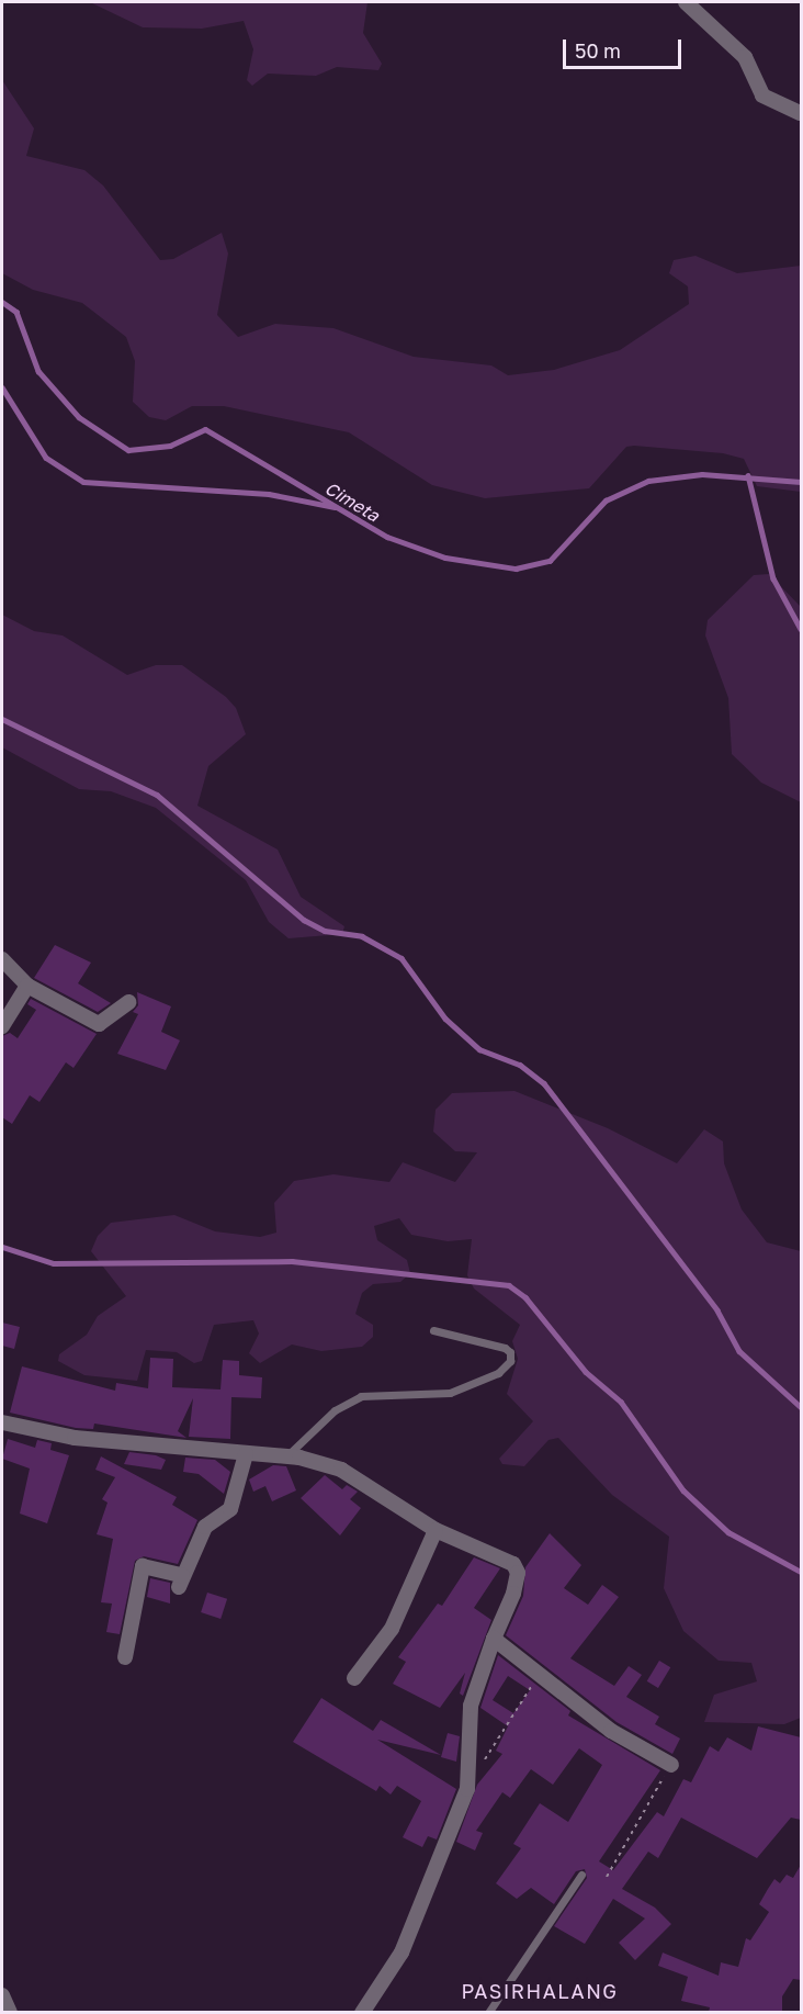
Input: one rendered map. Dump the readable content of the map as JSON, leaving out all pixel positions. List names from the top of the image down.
{
  "districts": ["PASIRHALANG"],
  "water": ["Cimeta"],
  "scale_bar": "50 m"
}
